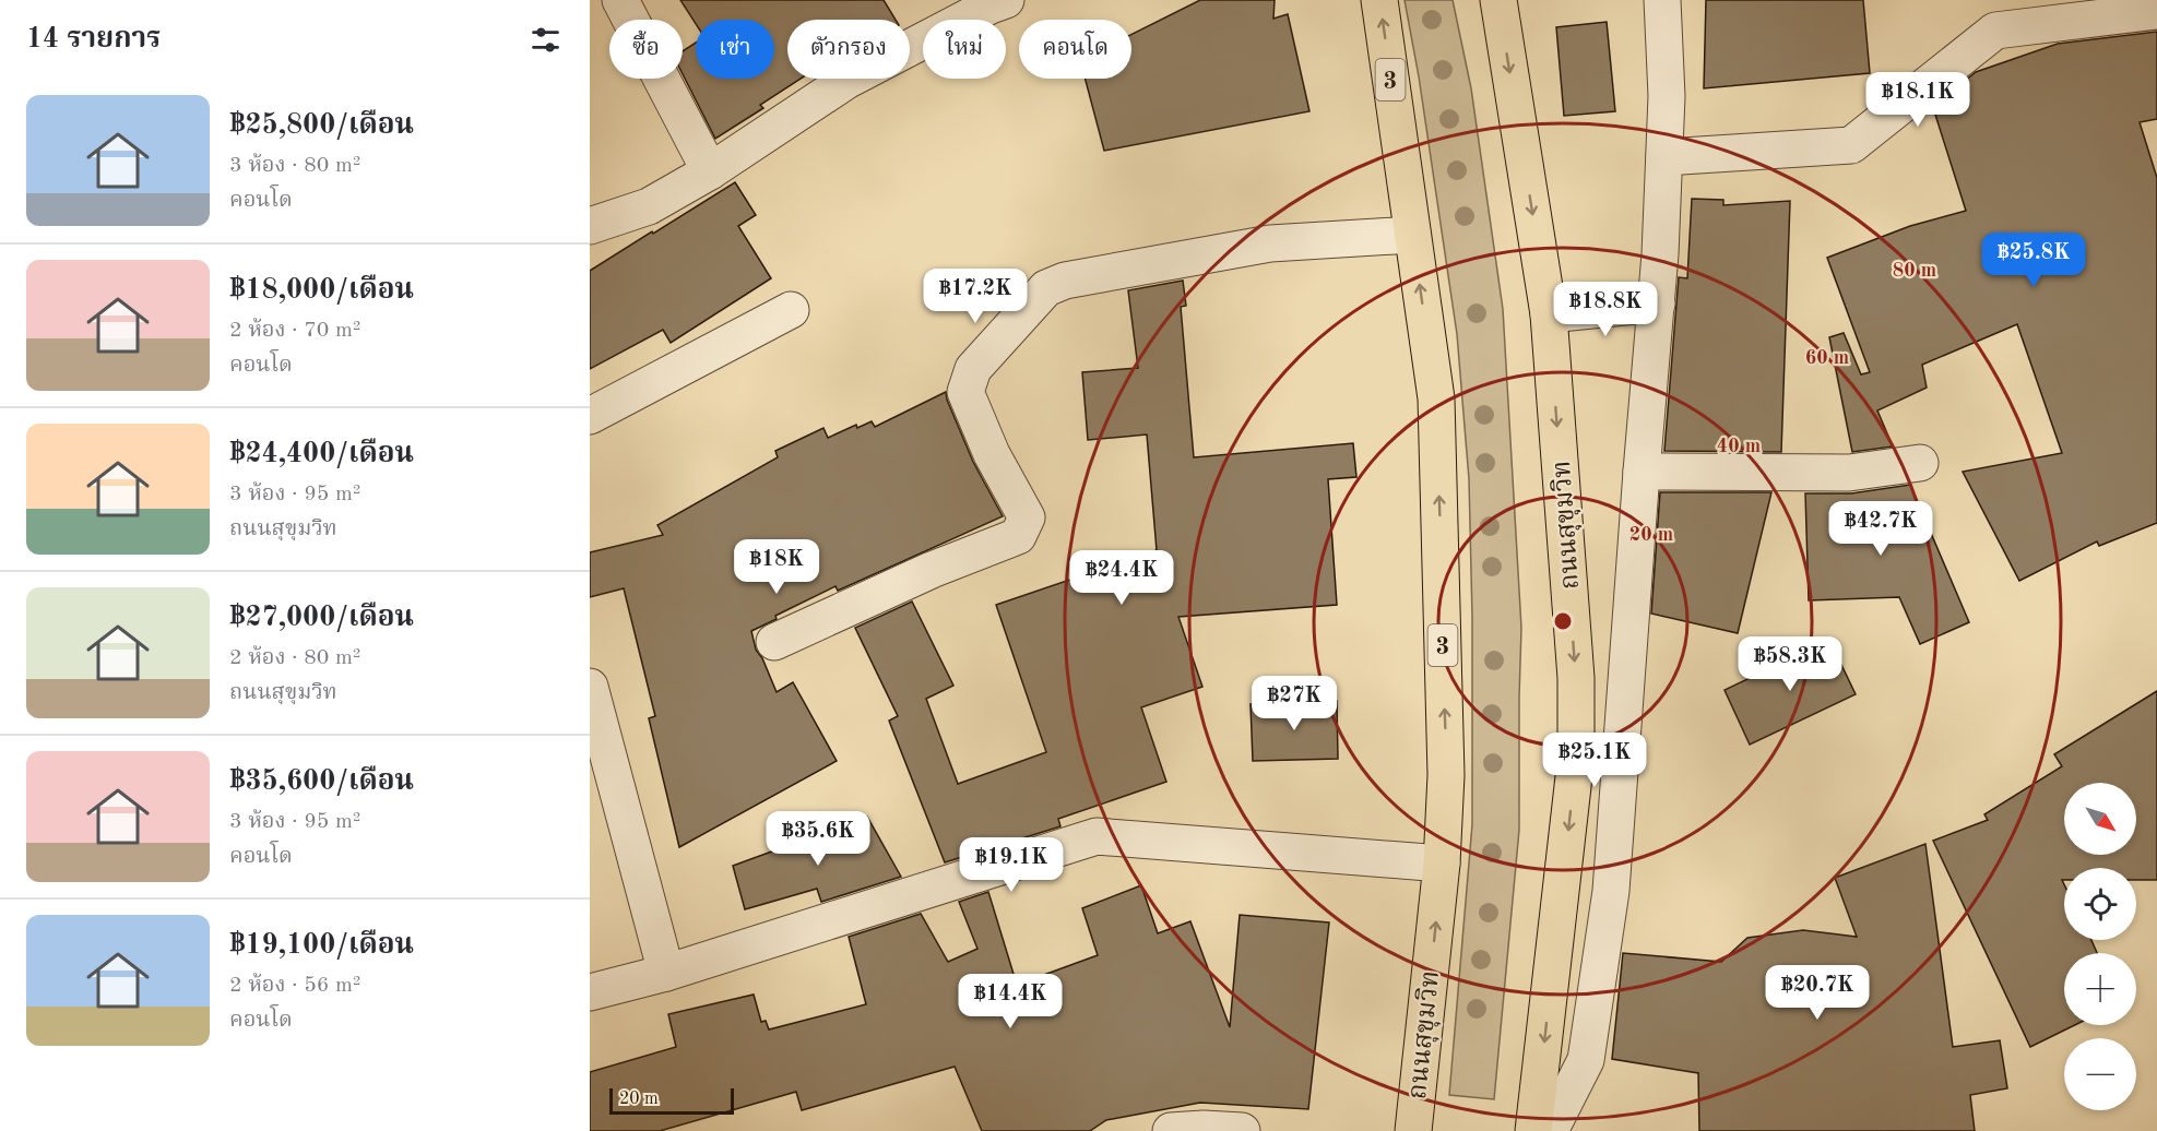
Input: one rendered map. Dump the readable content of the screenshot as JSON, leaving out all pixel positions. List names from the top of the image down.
{
  "streets": {
    "highway": ["3", "ถนนสุขุมวิท"]
  },
  "scale_bar": "20 m",
  "north": "bottom right",
  "page": {
    "heading": "14 รายการ",
    "chip": [
      "ซื้อ",
      "เช่า",
      "ตัวกรอง",
      "ใหม่",
      "คอนโด"
    ],
    "price": [
      "฿18.1K",
      "฿25.8K",
      "฿17.2K",
      "฿18.8K",
      "฿42.7K",
      "฿18K",
      "฿24.4K",
      "฿58.3K",
      "฿27K",
      "฿25.1K",
      "฿35.6K",
      "฿19.1K",
      "฿20.7K",
      "฿14.4K"
    ],
    "list": [
      {
        "name": "฿25,800/เดือน",
        "note": "3 ห้อง · 80 m² · คอนโด"
      },
      {
        "name": "฿18,000/เดือน",
        "note": "2 ห้อง · 70 m² · คอนโด"
      },
      {
        "name": "฿24,400/เดือน",
        "note": "3 ห้อง · 95 m² · ถนนสุขุมวิท"
      },
      {
        "name": "฿27,000/เดือน",
        "note": "2 ห้อง · 80 m² · ถนนสุขุมวิท"
      },
      {
        "name": "฿35,600/เดือน",
        "note": "3 ห้อง · 95 m² · คอนโด"
      },
      {
        "name": "฿19,100/เดือน",
        "note": "2 ห้อง · 56 m² · คอนโด"
      }
    ],
    "map_buttons": ["+", "−"],
    "scale": "20 m"
  },
  "rings": [
    "80 m",
    "60 m",
    "40 m",
    "20 m"
  ]
}
